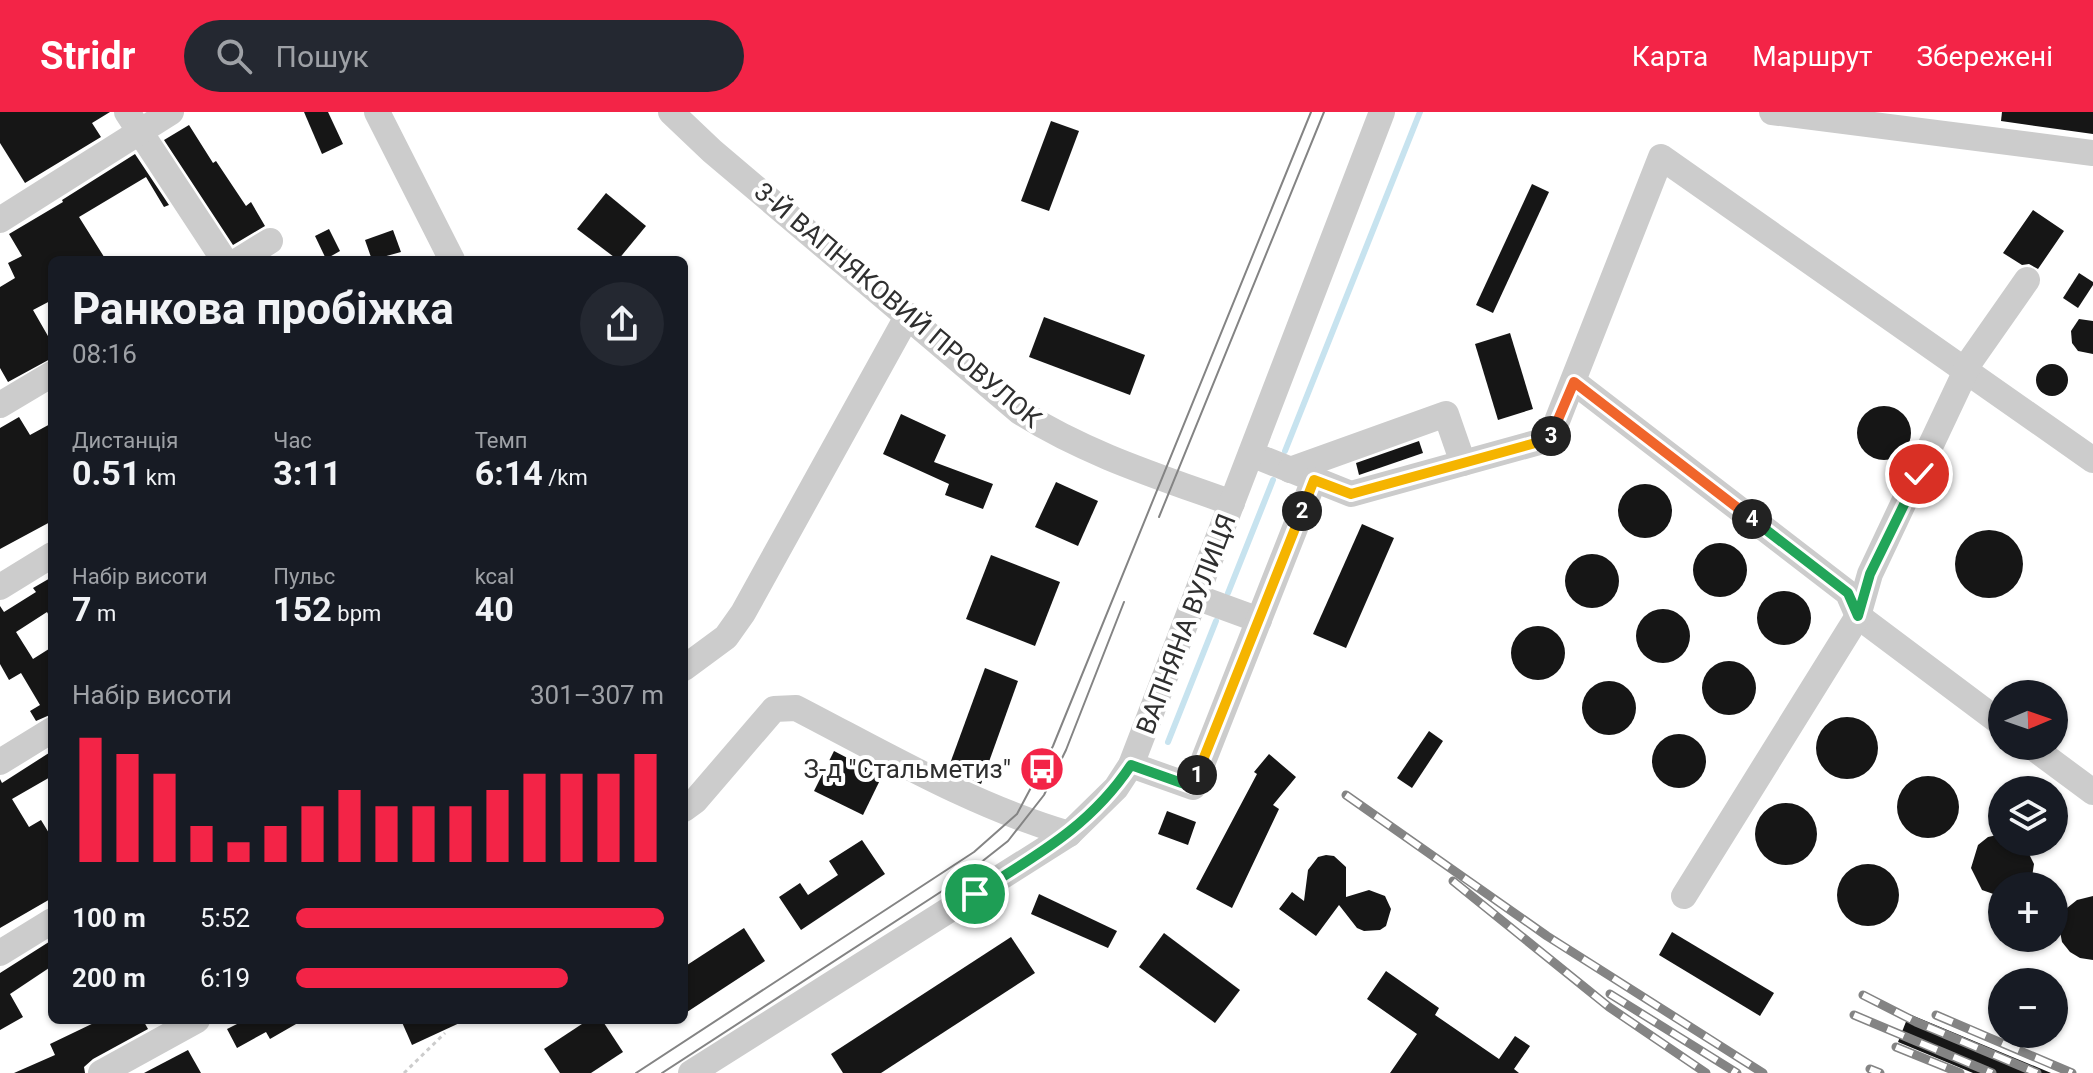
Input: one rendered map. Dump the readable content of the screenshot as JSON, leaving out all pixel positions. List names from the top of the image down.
{
  "streets": {
    "street": ["3-Й ВАПНЯКОВИЙ ПРОВУЛОК", "ВАПНЯНА ВУЛИЦЯ"]
  },
  "crossings": [
    ["3-Й ВАПНЯКОВИЙ ПРОВУЛОК", "ВАПНЯНА ВУЛИЦЯ"]
  ],
  "places": {
    "bus stop": ["З-д \"Стальметиз\""]
  },
  "north": "right",
  "page": {
    "header": "Stridr",
    "search": "Пошук",
    "nav": ["Карта", "Маршрут", "Збережені"],
    "heading": ["Ранкова пробіжка", "08:16"],
    "stats": [
      ["Дистанція", "0.51 km"],
      ["Час", "3:11"],
      ["Темп", "6:14 /km"],
      ["Набір висоти", "7 m"],
      ["Пульс", "152 bpm"],
      ["kcal", "40"]
    ],
    "pins": [
      "3",
      "2",
      "4",
      "1"
    ],
    "chart": ["Набір висоти", "301–307 m"],
    "map_buttons": ["+", "−"],
    "list": [
      {
        "name": "100 m",
        "note": "5:52"
      },
      {
        "name": "200 m",
        "note": "6:19"
      }
    ]
  }
}
